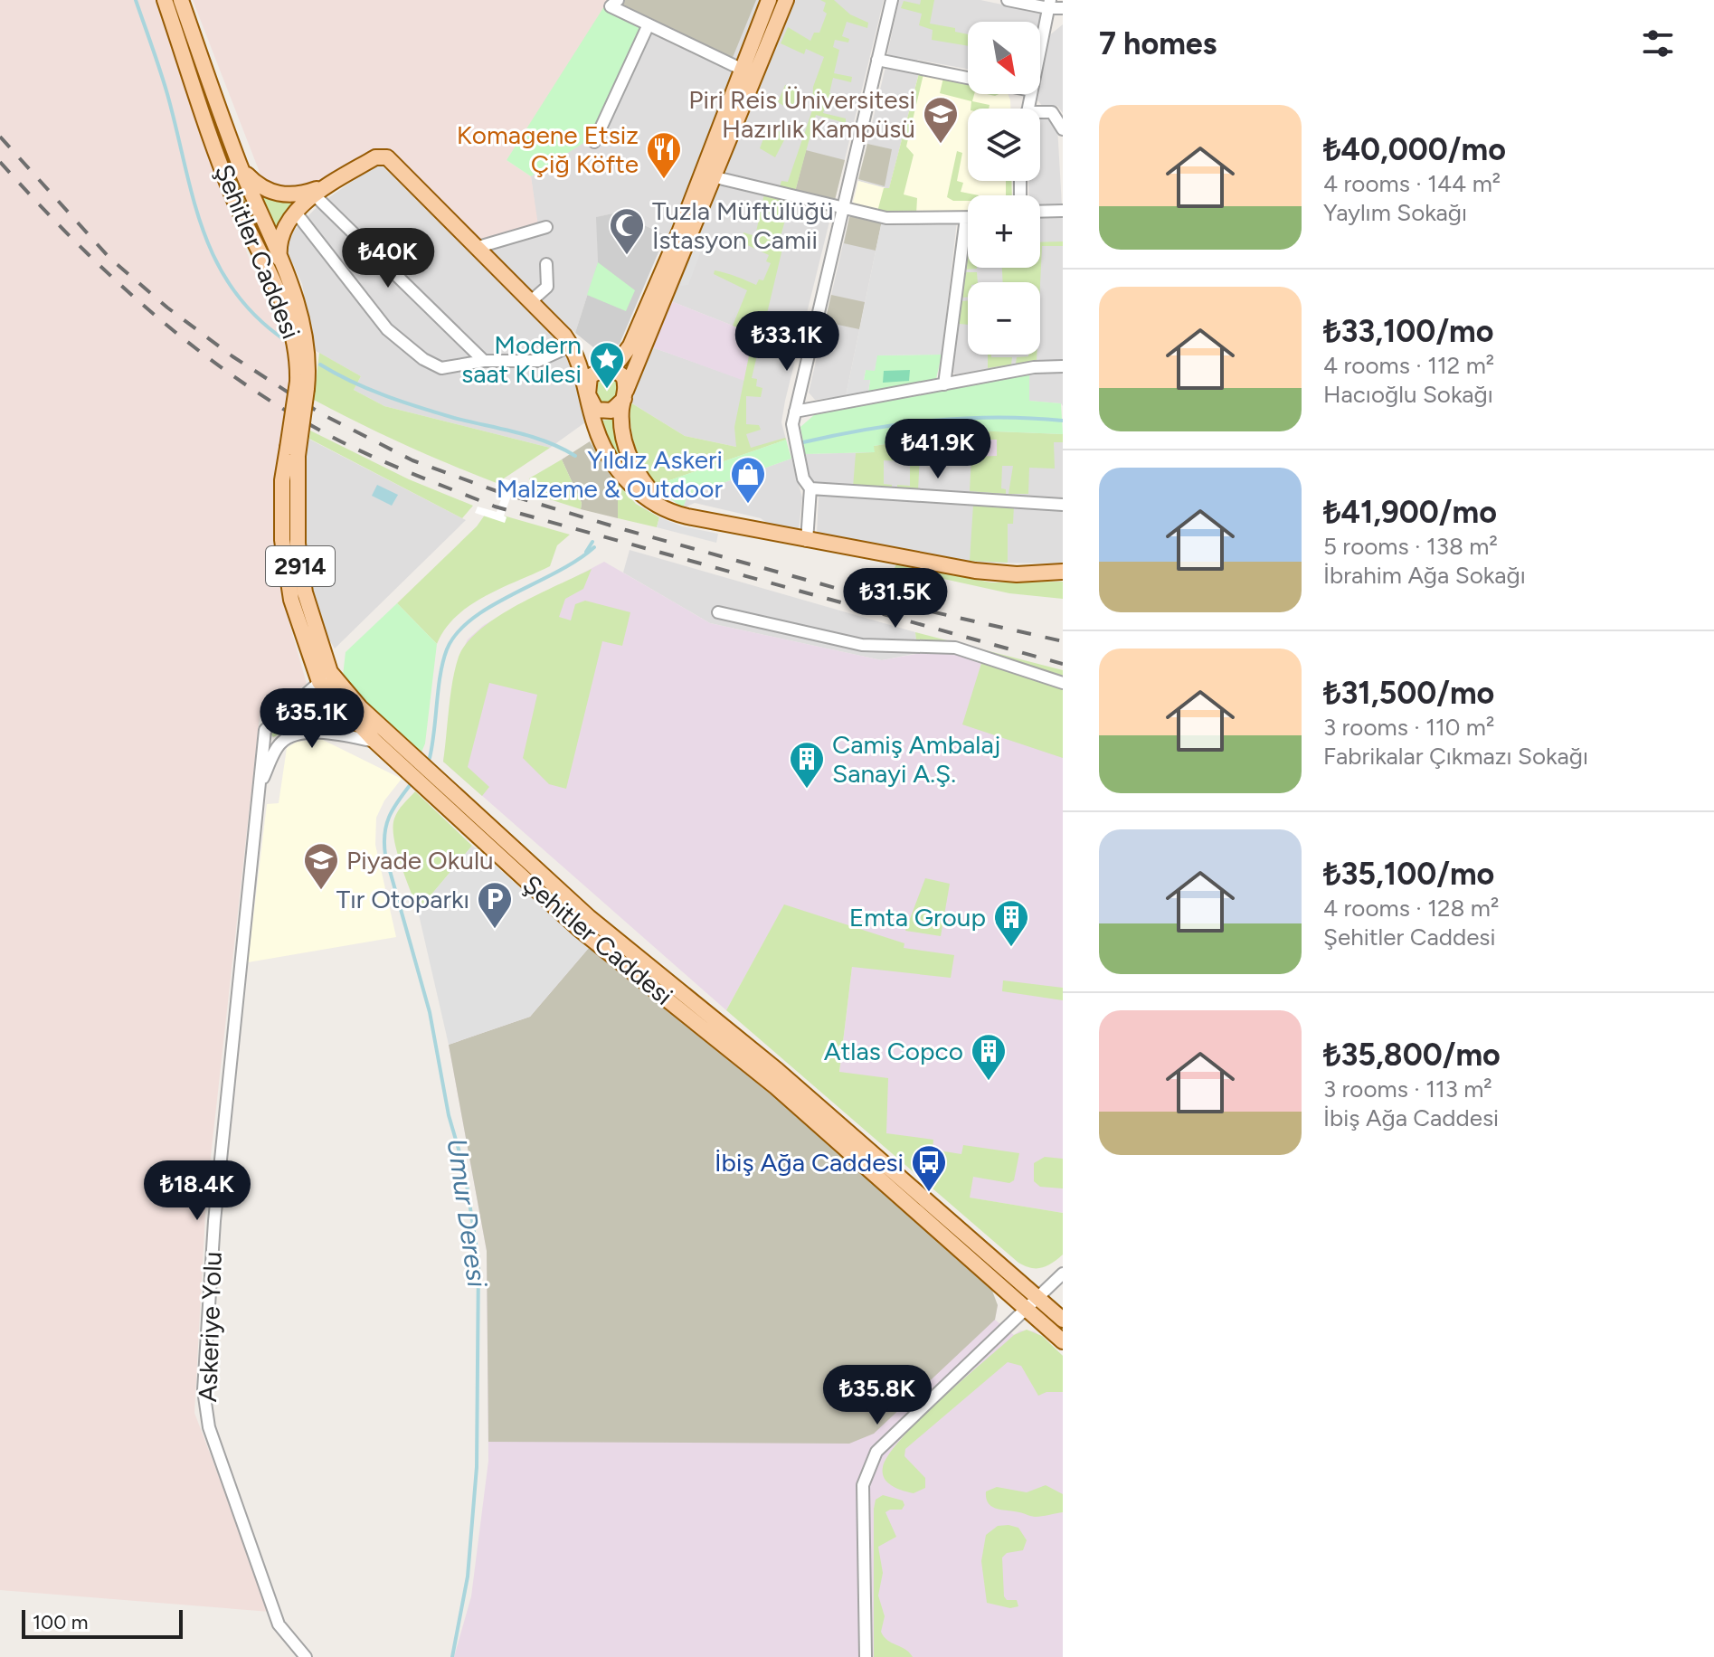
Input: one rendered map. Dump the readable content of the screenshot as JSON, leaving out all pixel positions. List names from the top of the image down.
{
  "streets": {
    "main road": ["Şehitler Caddesi", "2914"],
    "street": ["Askeriye Yolu"]
  },
  "crossings": [
    ["Şehitler Caddesi", "Askeriye Yolu"]
  ],
  "water": ["Umur Deresi"],
  "places": {
    "school or university": ["Piri Reis Üniversitesi Hazırlık Kampüsü", "Piyade Okulu"],
    "restaurant": ["Komagene Etsiz Çiğ Köfte"],
    "mosque": ["Tuzla Müftülüğü İstasyon Camii"],
    "place": ["Modern saat Kulesi"],
    "shop": ["Yıldız Askeri Malzeme & Outdoor"],
    "building": ["Camiş Ambalaj Sanayi A.Ş.", "Emta Group", "Atlas Copco"],
    "parking": ["Tır Otoparkı"],
    "bus stop": ["İbiş Ağa Caddesi"]
  },
  "scale_bar": "100 m",
  "north": "bottom right",
  "page": {
    "heading": "7 homes",
    "map_buttons": ["+", "−"],
    "list": [
      {
        "name": "₺40,000/mo",
        "note": "4 rooms · 144 m² · Yaylım Sokağı"
      },
      {
        "name": "₺33,100/mo",
        "note": "4 rooms · 112 m² · Hacıoğlu Sokağı"
      },
      {
        "name": "₺41,900/mo",
        "note": "5 rooms · 138 m² · İbrahim Ağa Sokağı"
      },
      {
        "name": "₺31,500/mo",
        "note": "3 rooms · 110 m² · Fabrikalar Çıkmazı Sokağı"
      },
      {
        "name": "₺35,100/mo",
        "note": "4 rooms · 128 m² · Şehitler Caddesi"
      },
      {
        "name": "₺35,800/mo",
        "note": "3 rooms · 113 m² · İbiş Ağa Caddesi"
      }
    ],
    "price": [
      "₺40K",
      "₺33.1K",
      "₺41.9K",
      "₺31.5K",
      "₺35.1K",
      "₺18.4K",
      "₺35.8K"
    ],
    "scale": "100 m"
  }
}
